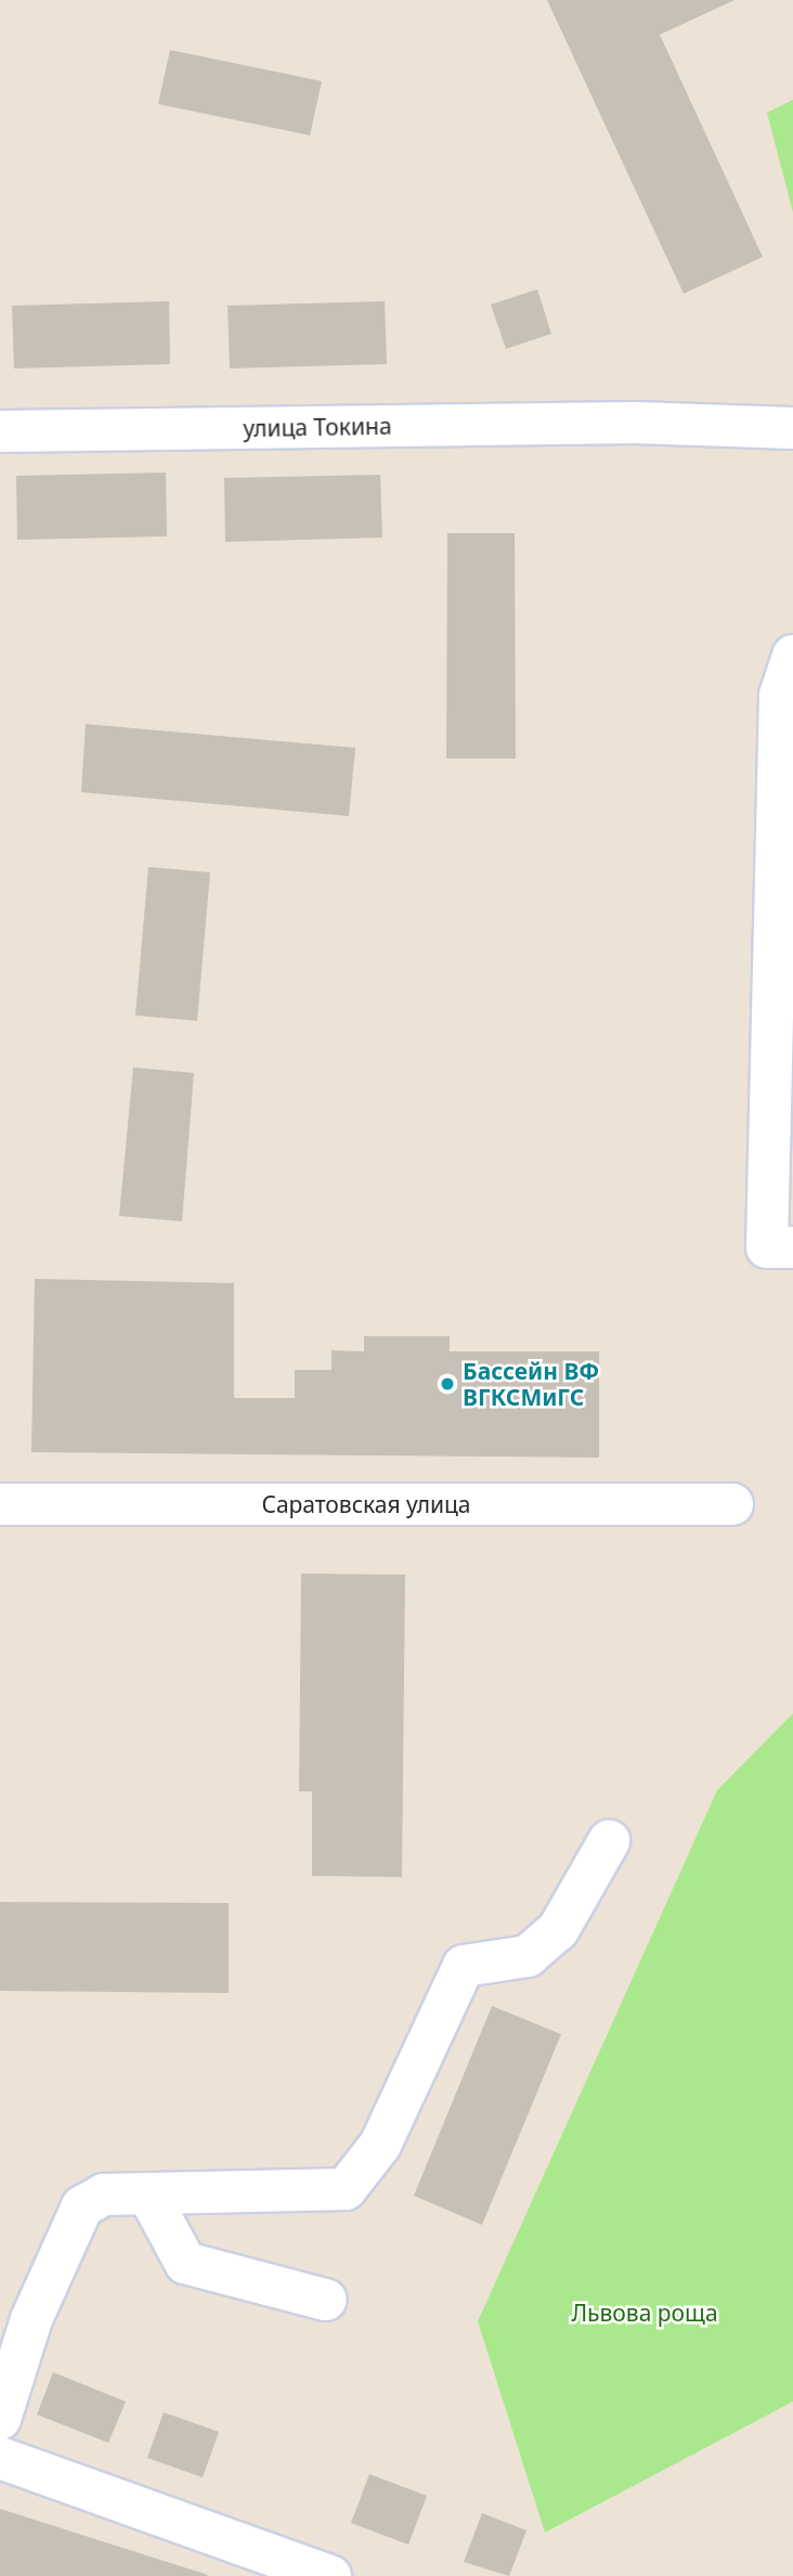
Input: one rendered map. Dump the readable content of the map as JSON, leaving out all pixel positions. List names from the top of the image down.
{
  "streets": {
    "street": ["улица Токина", "Саратовская улица"]
  },
  "parks": ["Львова роща"],
  "places": ["Бассейн ВФ ВГКСМиГС"]
}
